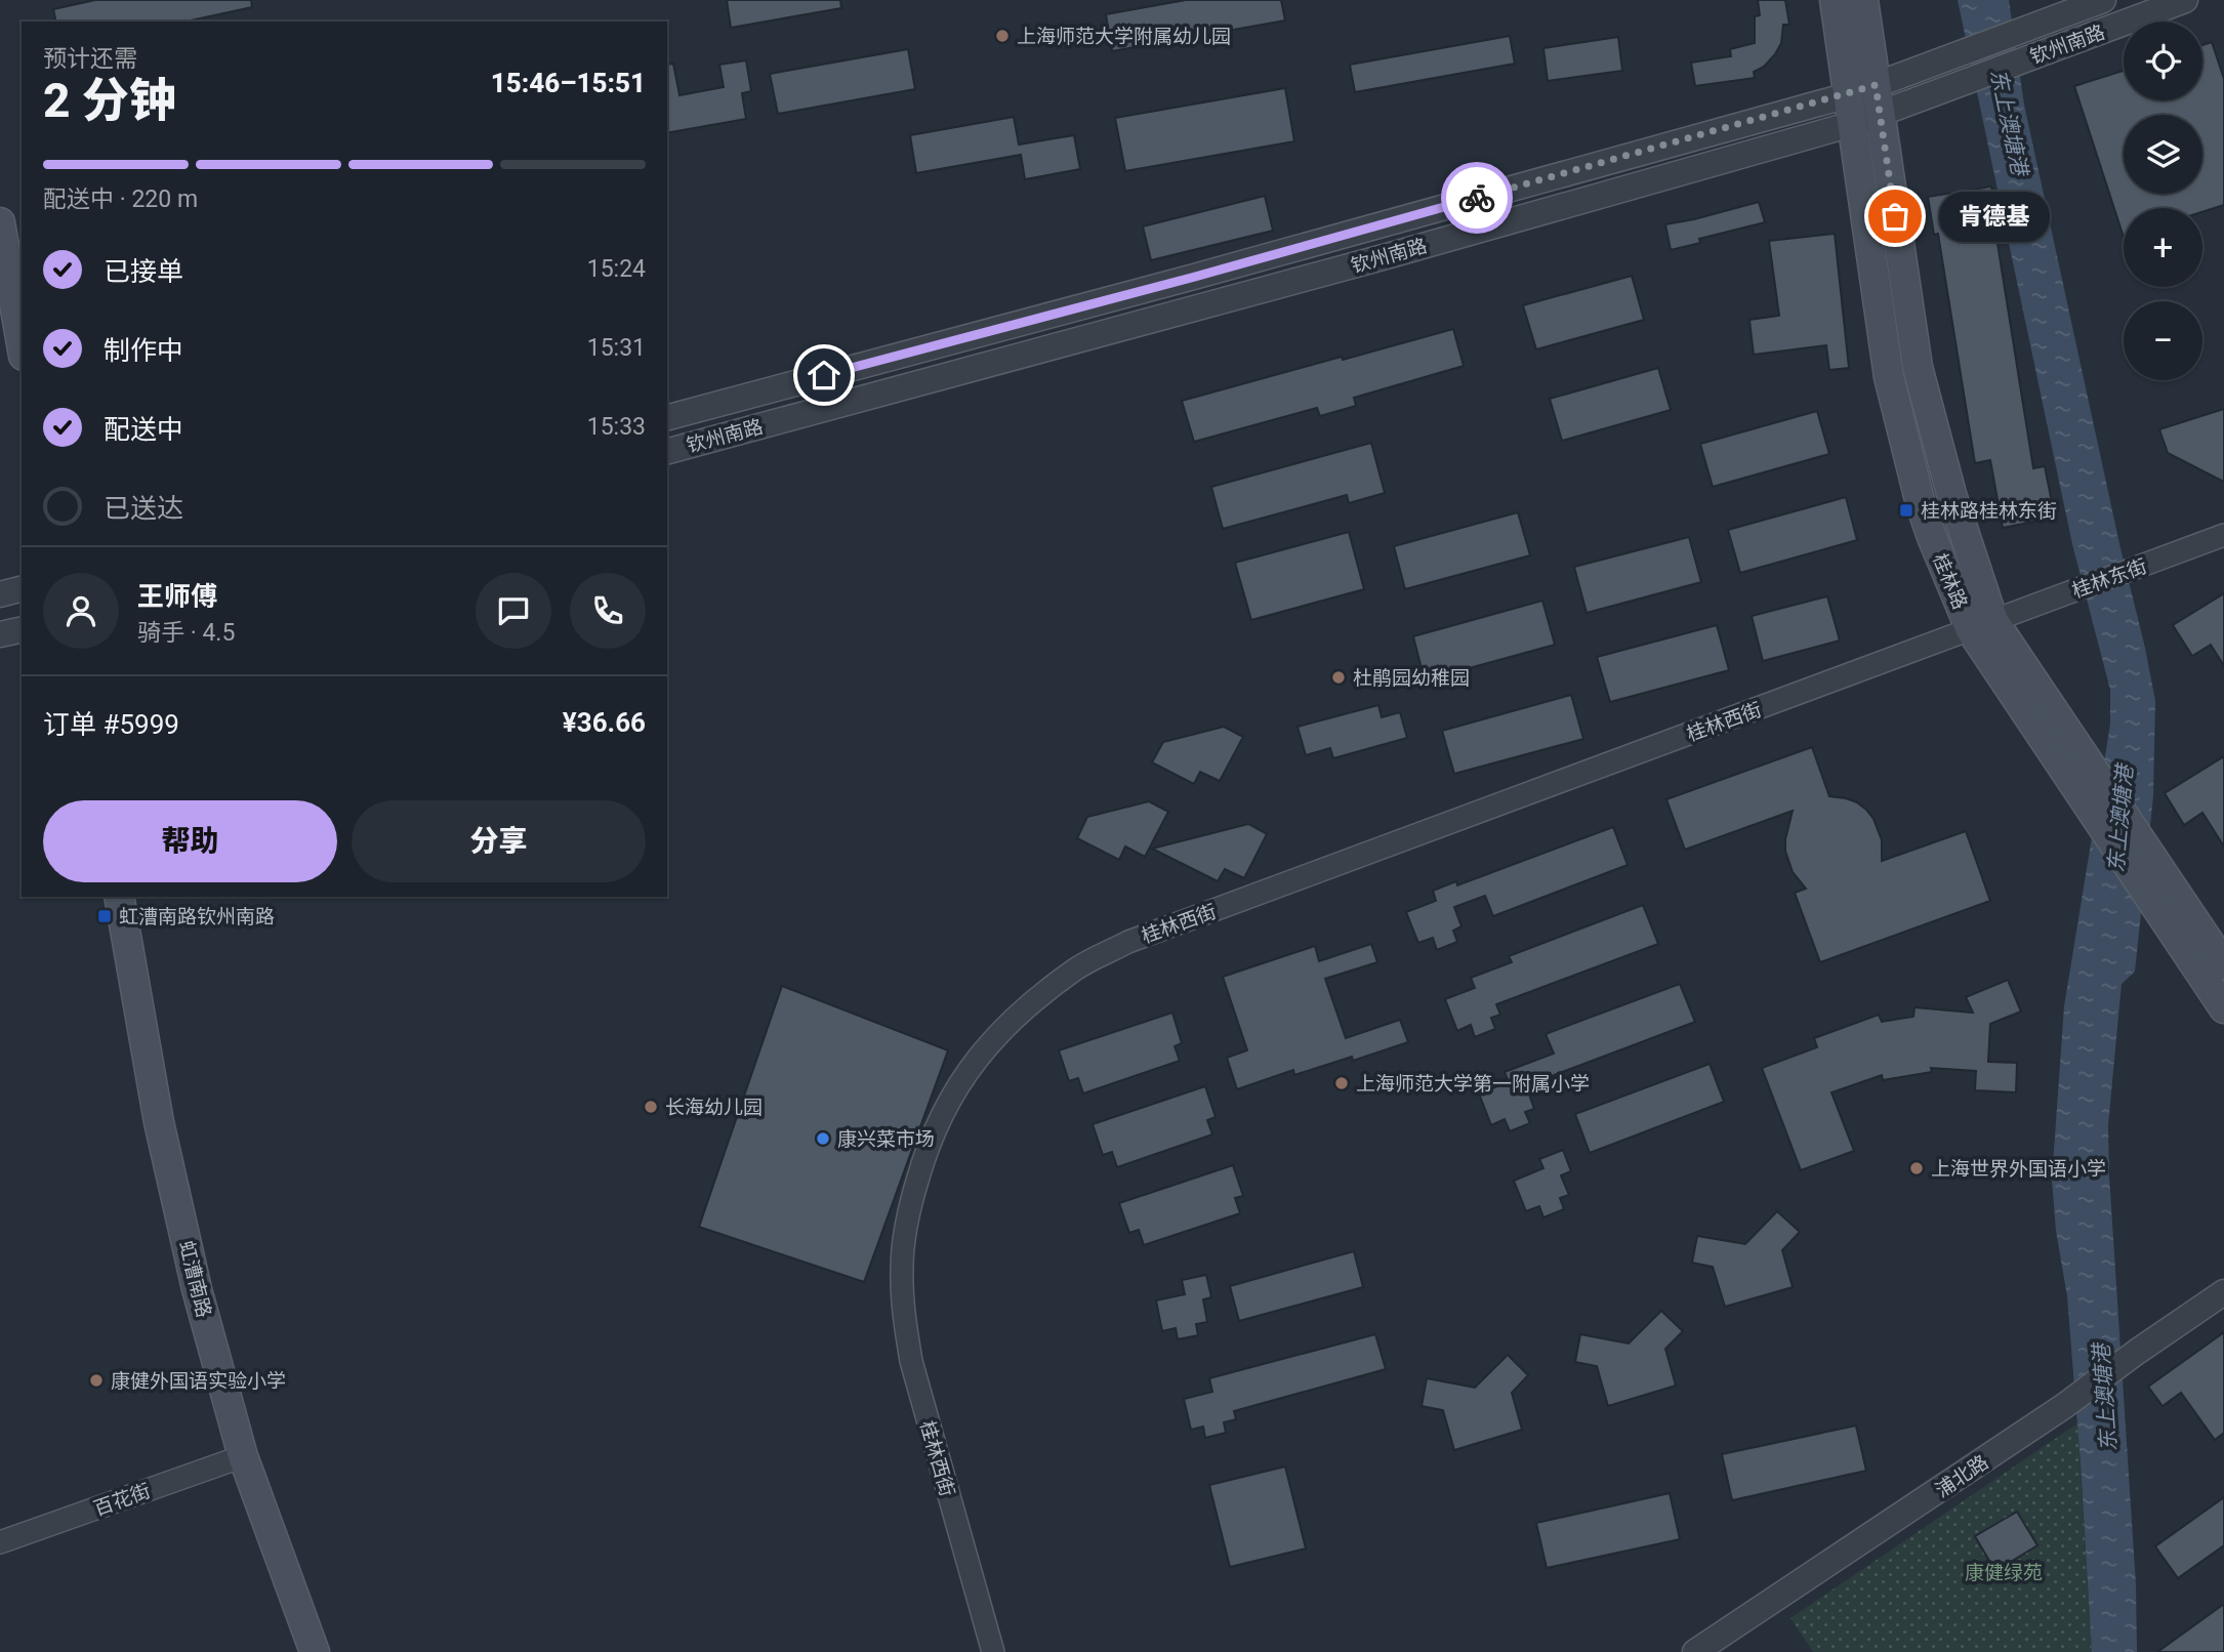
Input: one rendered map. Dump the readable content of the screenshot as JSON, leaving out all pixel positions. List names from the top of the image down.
{
  "streets": {
    "main road": ["桂林路", "虹漕南路"],
    "street": [
      "钦州南路",
      "桂林东街",
      "桂林西街",
      "浦北路",
      "百花街"
    ]
  },
  "crossings": [
    ["钦州南路", "桂林路"],
    ["桂林东街", "桂林路"],
    ["桂林东街", "桂林西街"],
    ["桂林路", "桂林西街"],
    ["虹漕南路", "百花街"]
  ],
  "water": ["东上澳塘港"],
  "parks": ["康健绿苑"],
  "places": {
    "other": [
      "上海师范大学附属幼儿园",
      "肯德基",
      "杜鹃园幼稚园",
      "上海师范大学第一附属小学",
      "长海幼儿园",
      "康兴菜市场",
      "上海世界外国语小学",
      "康健外国语实验小学"
    ],
    "transit": ["桂林路桂林东街", "虹漕南路钦州南路"]
  },
  "page": {
    "map_buttons": ["+", "−"],
    "heading": ["2 分钟", "预计还需", "15:46–15:51"],
    "panel": [
      "王师傅",
      "骑手 · 4.5",
      "订单 #5999",
      "¥36.66"
    ],
    "bar": "配送中 · 220 m",
    "bubble": "肯德基",
    "list": [
      ["已接单", "15:24"],
      ["制作中", "15:31"],
      ["配送中", "15:33"],
      "已送达"
    ],
    "buttons": ["帮助", "分享"]
  }
}
